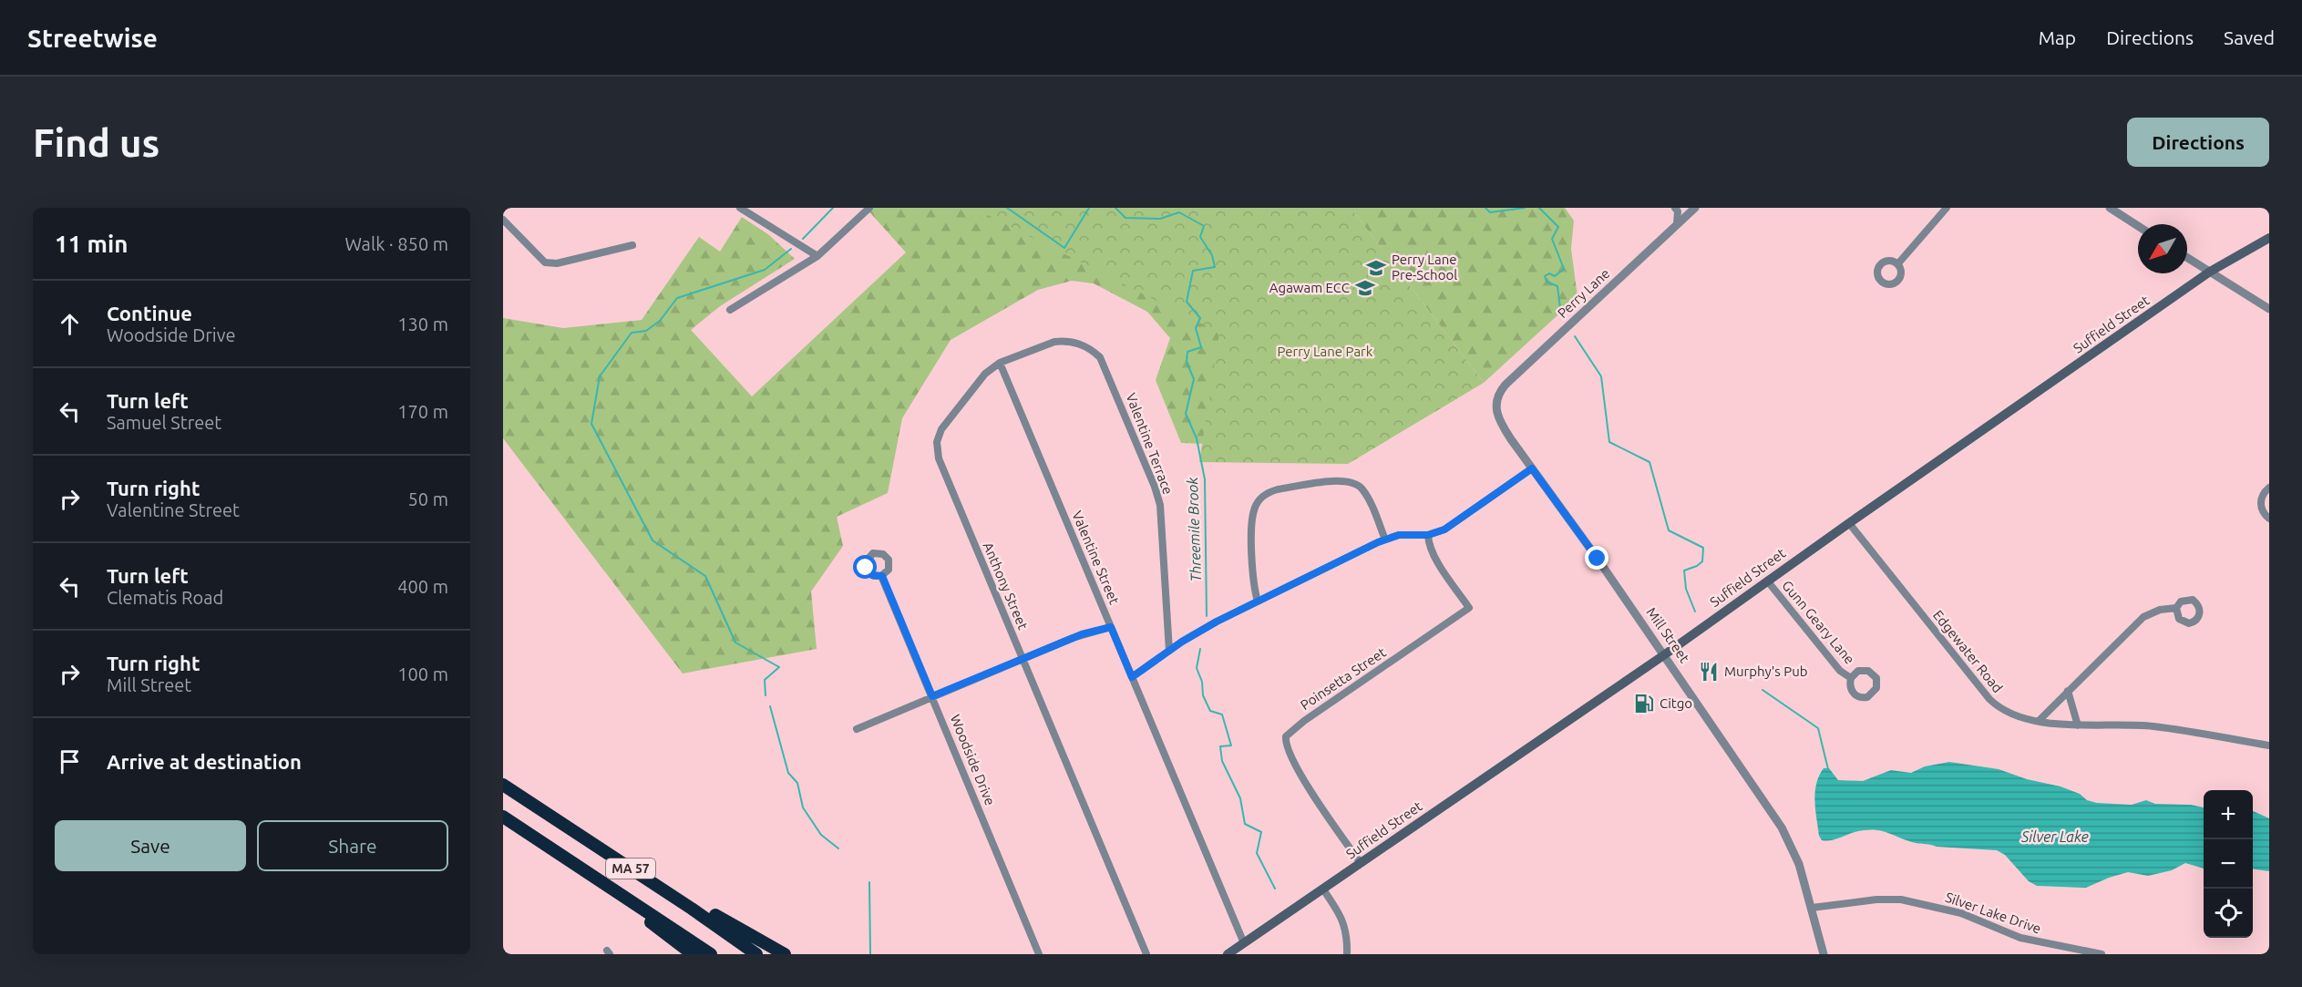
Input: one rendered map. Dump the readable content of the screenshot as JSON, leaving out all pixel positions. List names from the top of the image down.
{
  "streets": {
    "highway": ["MA 57"],
    "main road": ["Suffield Street"],
    "street": [
      "Perry Lane",
      "Valentine Terrace",
      "Valentine Street",
      "Anthony Street",
      "Gunn Geary Lane",
      "Mill Street",
      "Edgewater Road",
      "Poinsetta Street",
      "Woodside Drive",
      "Silver Lake Drive"
    ]
  },
  "crossings": [
    ["Perry Lane", "Mill Street"],
    ["Suffield Street", "Valentine Street"],
    ["Suffield Street", "Gunn Geary Lane"],
    ["Suffield Street", "Mill Street"],
    ["Suffield Street", "Edgewater Road"],
    ["Suffield Street", "Poinsetta Street"],
    ["Valentine Terrace", "Valentine Street"],
    ["Valentine Terrace", "Anthony Street"],
    ["Valentine Street", "Anthony Street"],
    ["Mill Street", "Silver Lake Drive"]
  ],
  "water": ["Threemile Brook", "Silver Lake"],
  "parks": ["Perry Lane Park"],
  "places": {
    "school or university": ["Perry Lane Pre-School", "Agawam ECC"],
    "restaurant": ["Murphy's Pub"],
    "fuel station": ["Citgo"]
  },
  "north": "bottom left",
  "page": {
    "header": "Streetwise",
    "nav": ["Map", "Directions", "Saved"],
    "buttons": [
      "Directions",
      ["Save", "Share"]
    ],
    "title": "Find us",
    "heading": ["11 min", "Walk · 850 m"],
    "list": [
      ["Continue", "Woodside Drive", "130 m"],
      ["Turn left", "Samuel Street", "170 m"],
      ["Turn right", "Valentine Street", "50 m"],
      ["Turn left", "Clematis Road", "400 m"],
      ["Turn right", "Mill Street", "100 m"],
      "Arrive at destination"
    ],
    "map_buttons": ["+", "−"]
  }
}
